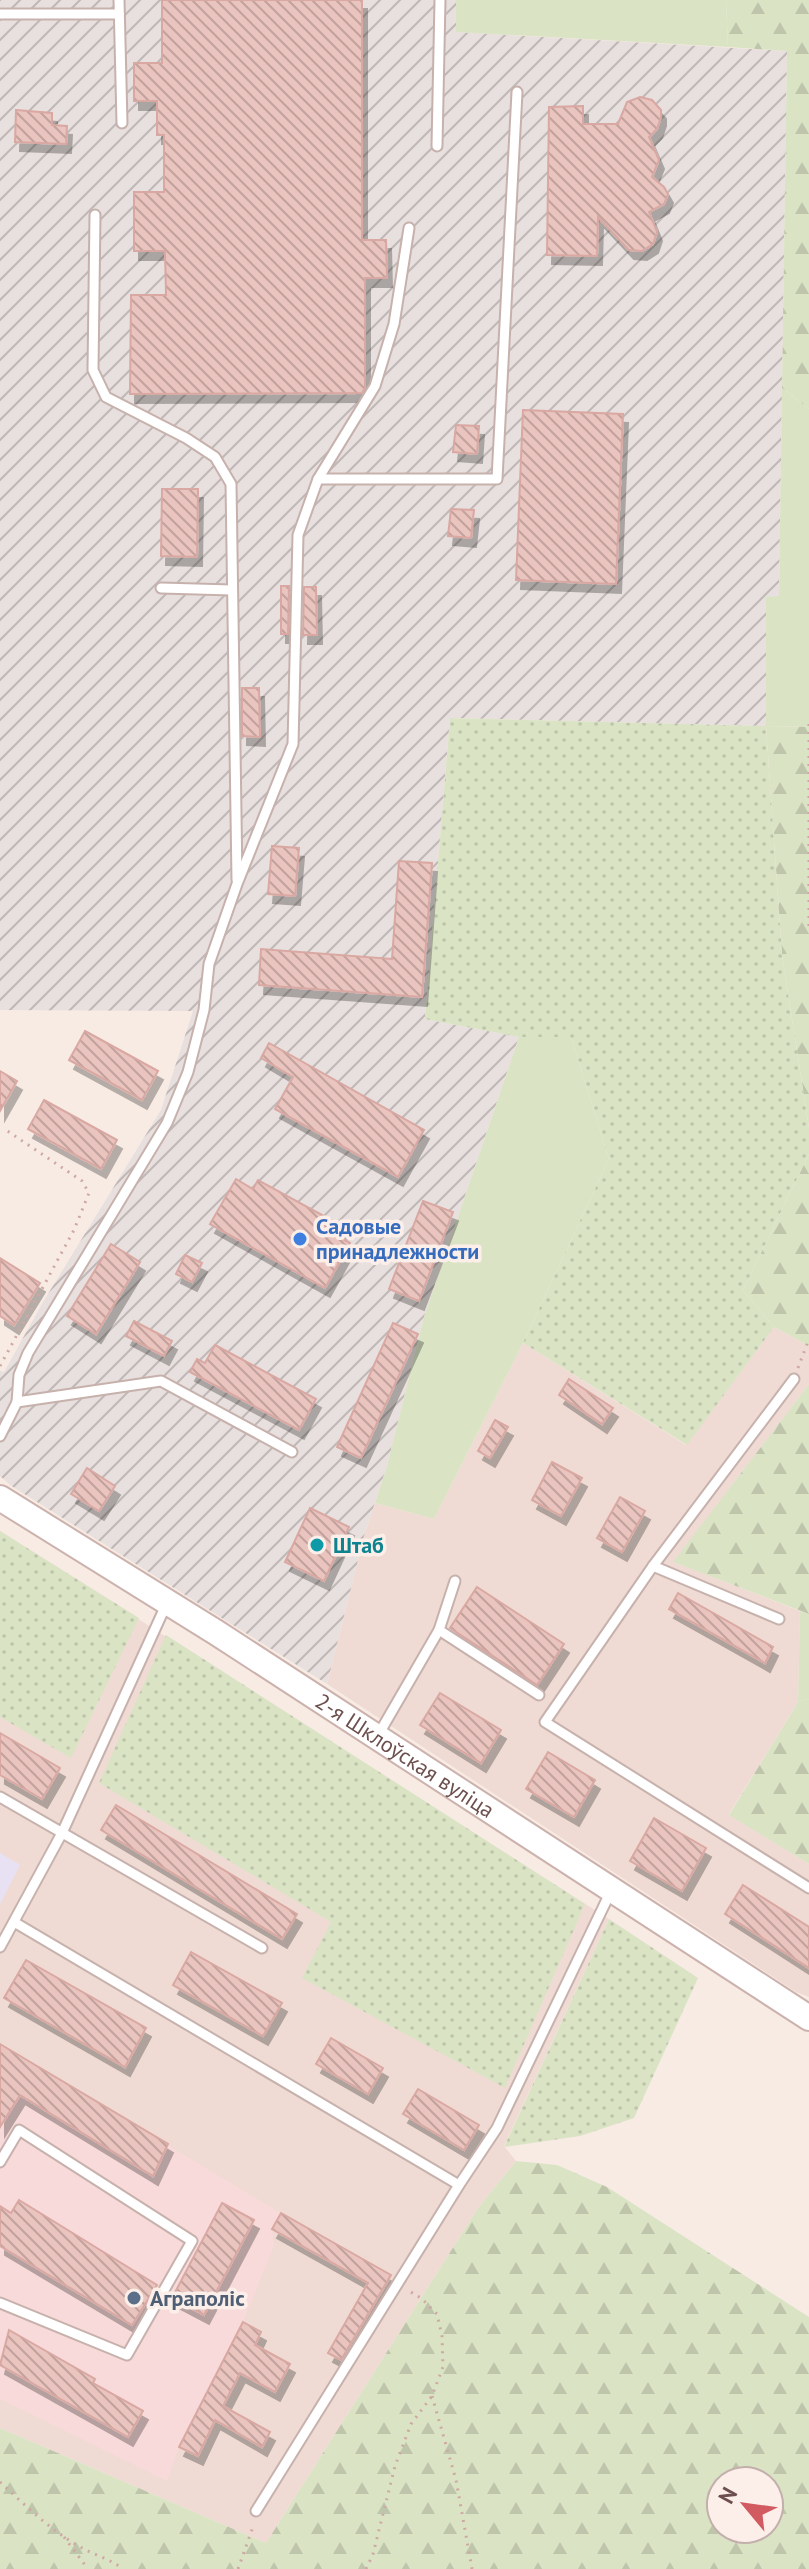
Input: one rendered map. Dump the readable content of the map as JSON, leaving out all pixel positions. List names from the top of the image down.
{
  "streets": {
    "street": ["2-я Шклоўская вуліца"]
  },
  "places": ["Садовые принадлежности", "Штаб", "Аграполіс"],
  "north": "top left"
}
